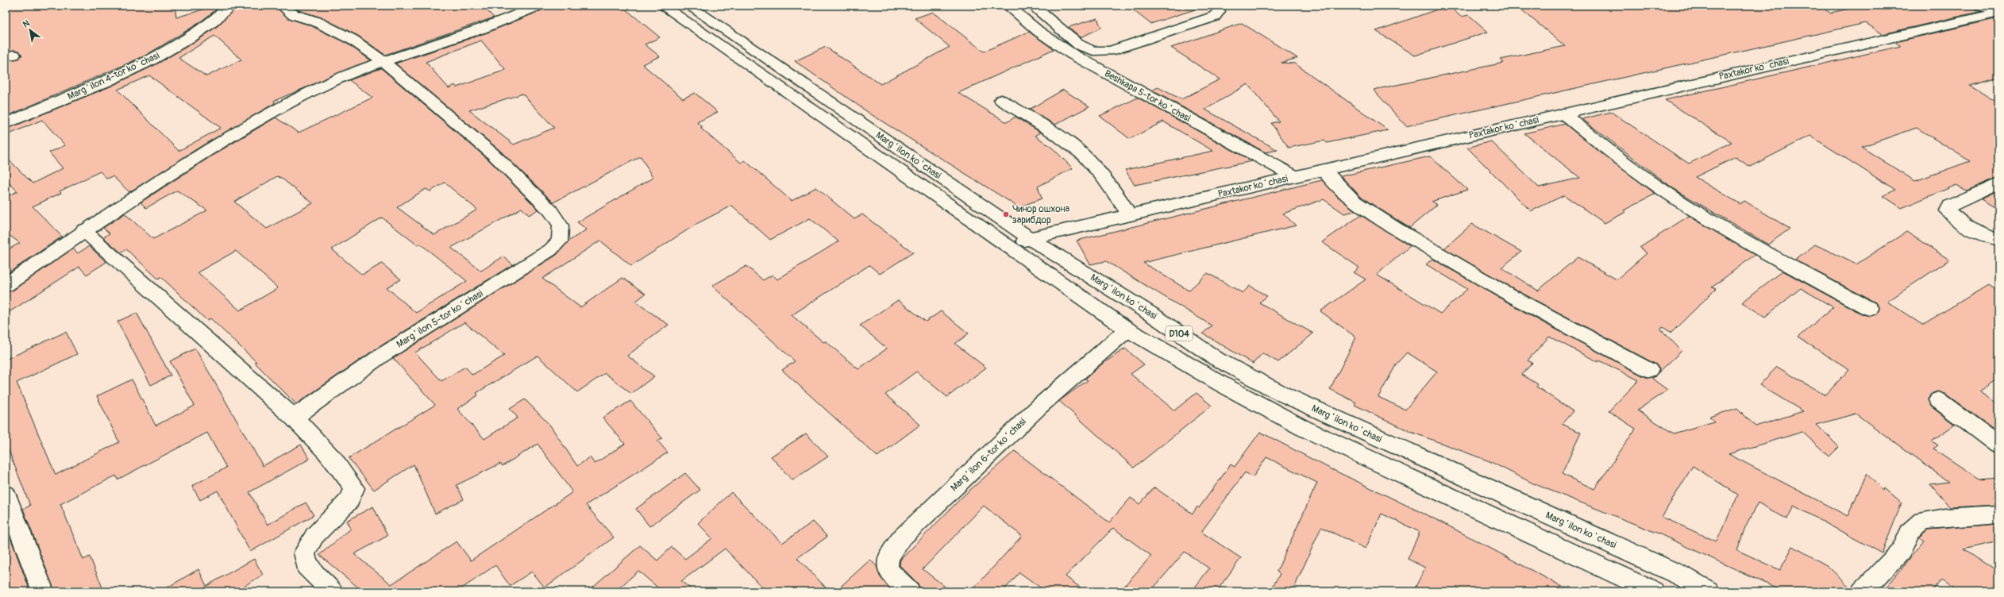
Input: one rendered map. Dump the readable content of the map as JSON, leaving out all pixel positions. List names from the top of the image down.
{
  "streets": {
    "street": [
      "Paxtakor koʻchasi",
      "Margʻilon 4-tor koʻchasi",
      "Beshkapa 5-tor koʻchasi",
      "Margʻilon koʻchasi",
      "Margʻilon 5-tor koʻchasi",
      "D104",
      "Margʻilon 6-tor koʻchasi"
    ]
  },
  "crossings": [
    ["Paxtakor koʻchasi", "Beshkapa 5-tor koʻchasi"],
    ["Paxtakor koʻchasi", "Margʻilon koʻchasi"],
    ["Margʻilon koʻchasi", "Margʻilon 6-tor koʻchasi"]
  ],
  "places": ["Чинор ошхона зарибдор"],
  "north": "top left"
}
